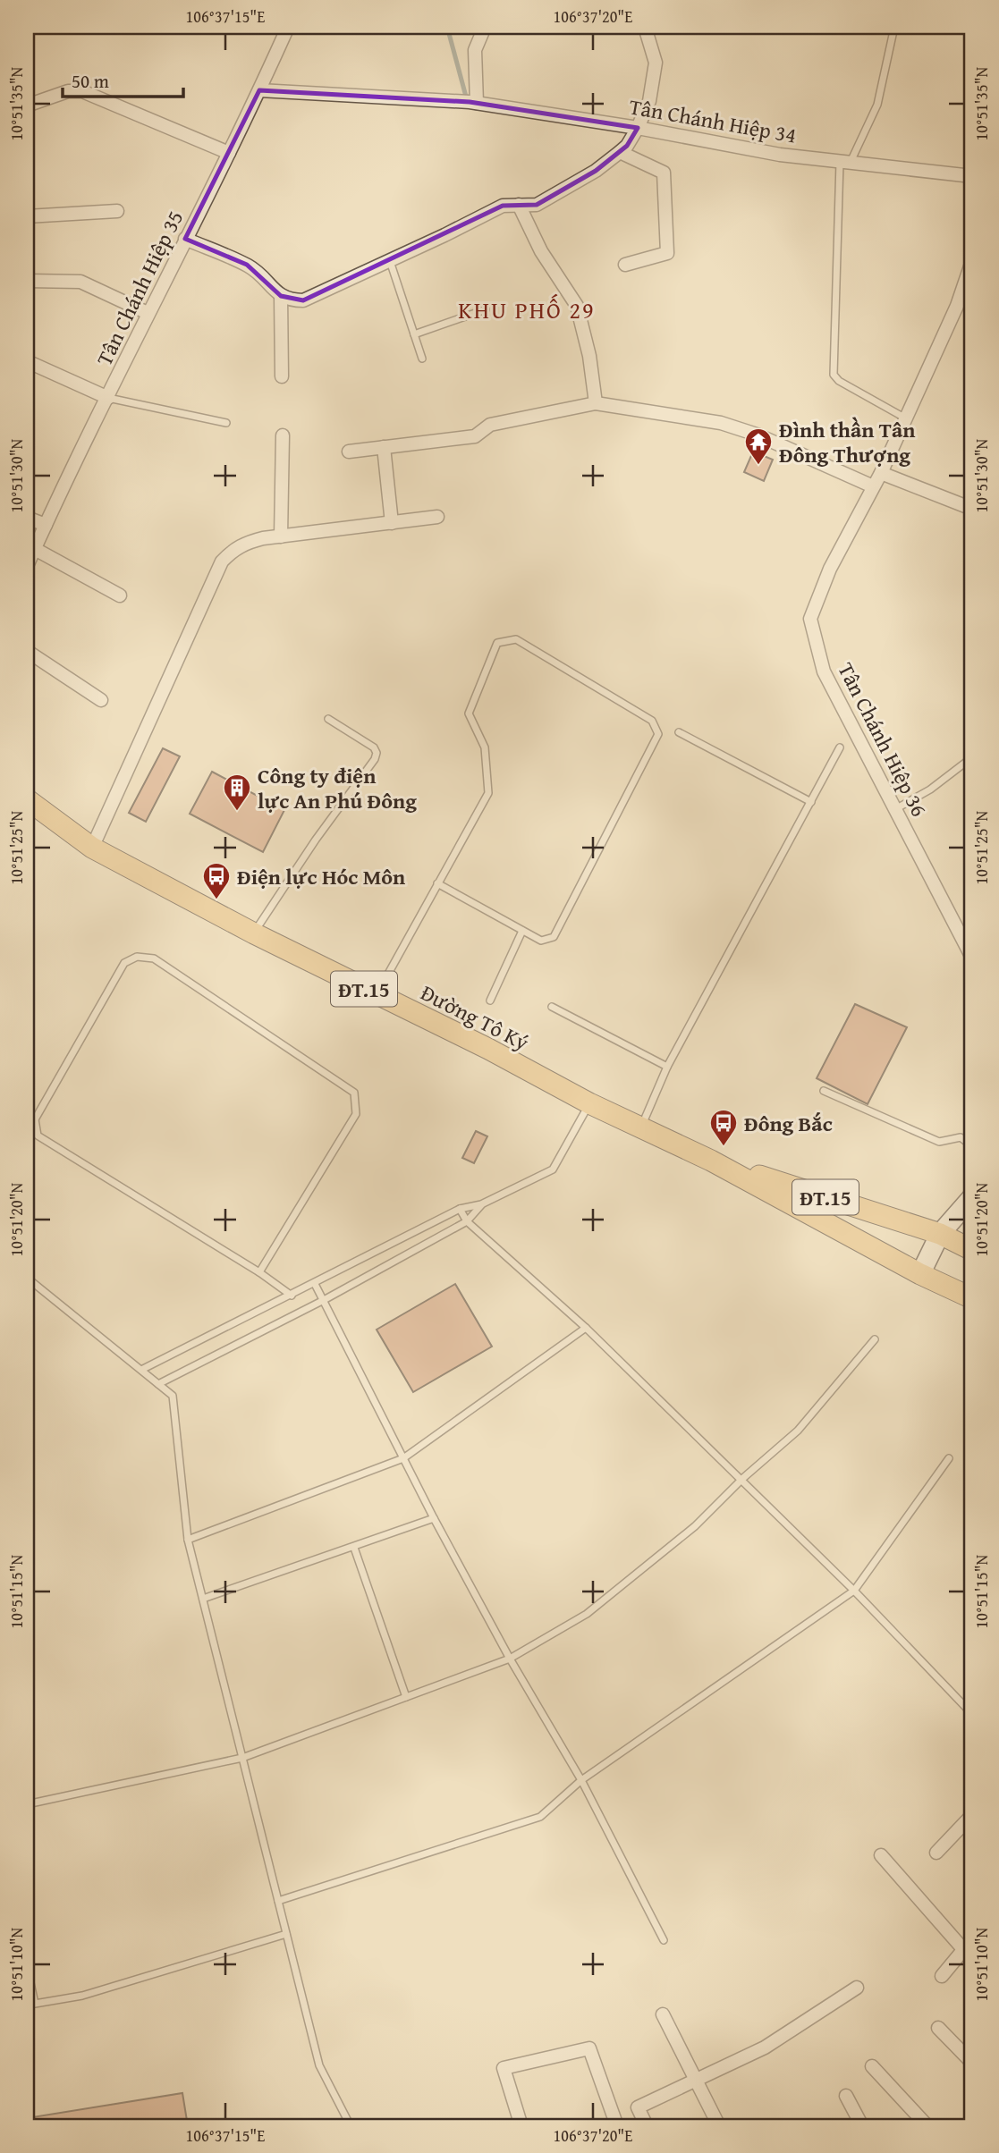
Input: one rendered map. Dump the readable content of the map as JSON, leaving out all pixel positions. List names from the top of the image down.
{
  "streets": {
    "main road": ["ĐT.15", "Đường Tô Ký"],
    "street": ["Tân Chánh Hiệp 34", "Tân Chánh Hiệp 35", "Tân Chánh Hiệp 36"]
  },
  "crossings": [
    ["Tân Chánh Hiệp 34", "Tân Chánh Hiệp 35"]
  ],
  "districts": ["KHU PHỐ 29"],
  "places": {
    "temple": ["Đình thần Tân Đông Thượng"],
    "building": ["Công ty điện lực An Phú Đông"],
    "bus stop": ["Điện lực Hóc Môn", "Đông Bắc"]
  },
  "scale_bar": "50 m",
  "coordinates": [
    "106°37'15\"E",
    "106°37'20\"E",
    "10°51'35\"N",
    "10°51'30\"N",
    "10°51'25\"N",
    "10°51'20\"N",
    "10°51'15\"N",
    "10°51'10\"N"
  ]
}
